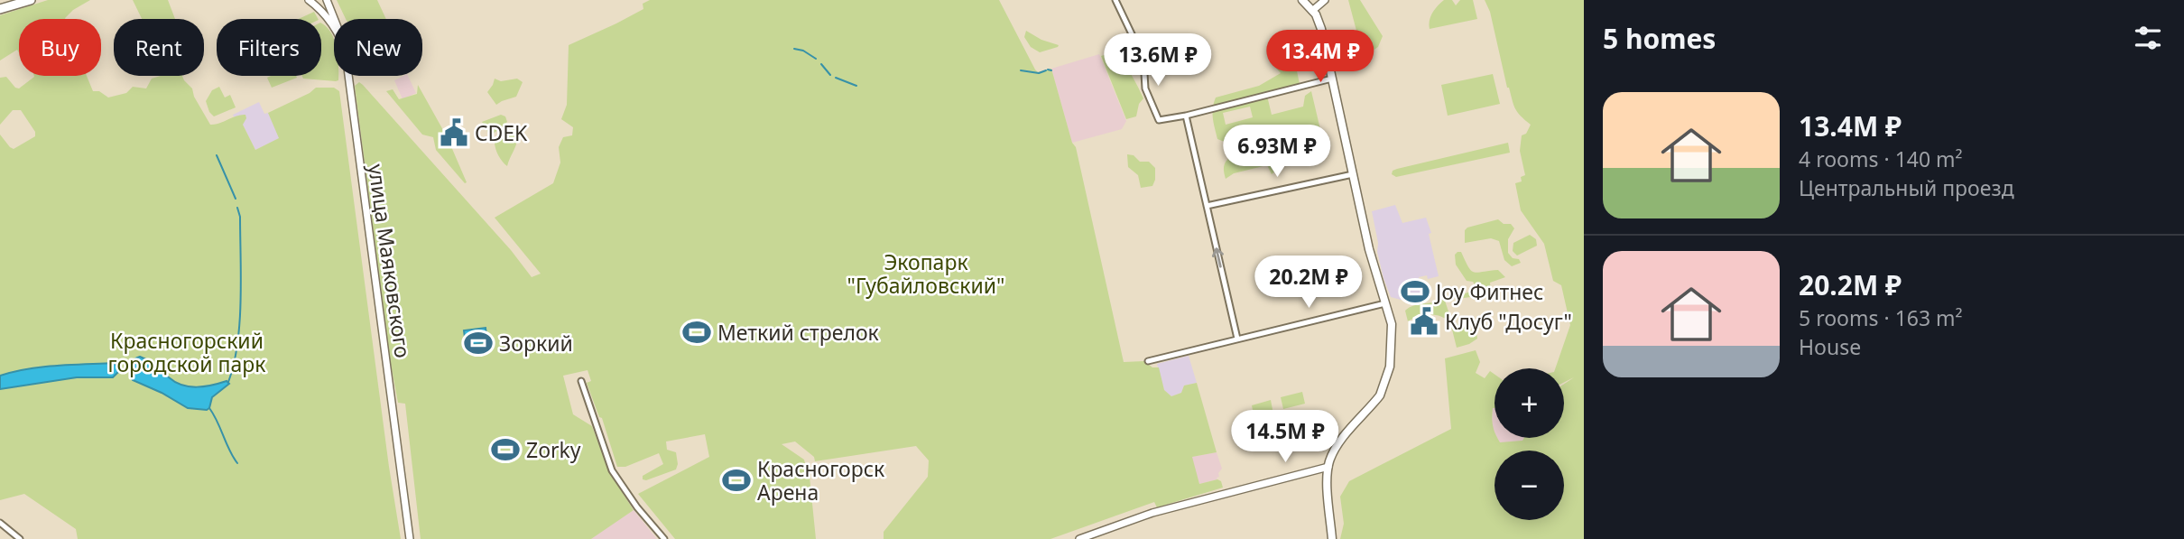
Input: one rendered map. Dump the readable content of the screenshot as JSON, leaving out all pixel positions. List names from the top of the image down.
{
  "streets": {
    "street": ["улица Маяковского"]
  },
  "parks": ["Экопарк \"Губайловский\"", "Красногорский городской парк"],
  "places": {
    "public building": ["CDEK", "Клуб \"Досуг\""],
    "sports": [
      "Joy Фитнес",
      "Меткий стрелок",
      "Зоркий",
      "Zorky",
      "Красногорск Арена"
    ]
  },
  "page": {
    "heading": "5 homes",
    "chip": [
      "Buy",
      "Rent",
      "Filters",
      "New"
    ],
    "price": [
      "13.4M ₽",
      "13.6M ₽",
      "6.93M ₽",
      "20.2M ₽",
      "14.5M ₽"
    ],
    "list": [
      {
        "name": "13.4M ₽",
        "note": "4 rooms · 140 m² · Центральный проезд"
      },
      {
        "name": "20.2M ₽",
        "note": "5 rooms · 163 m² · House"
      }
    ],
    "map_buttons": ["+", "−"]
  }
}
